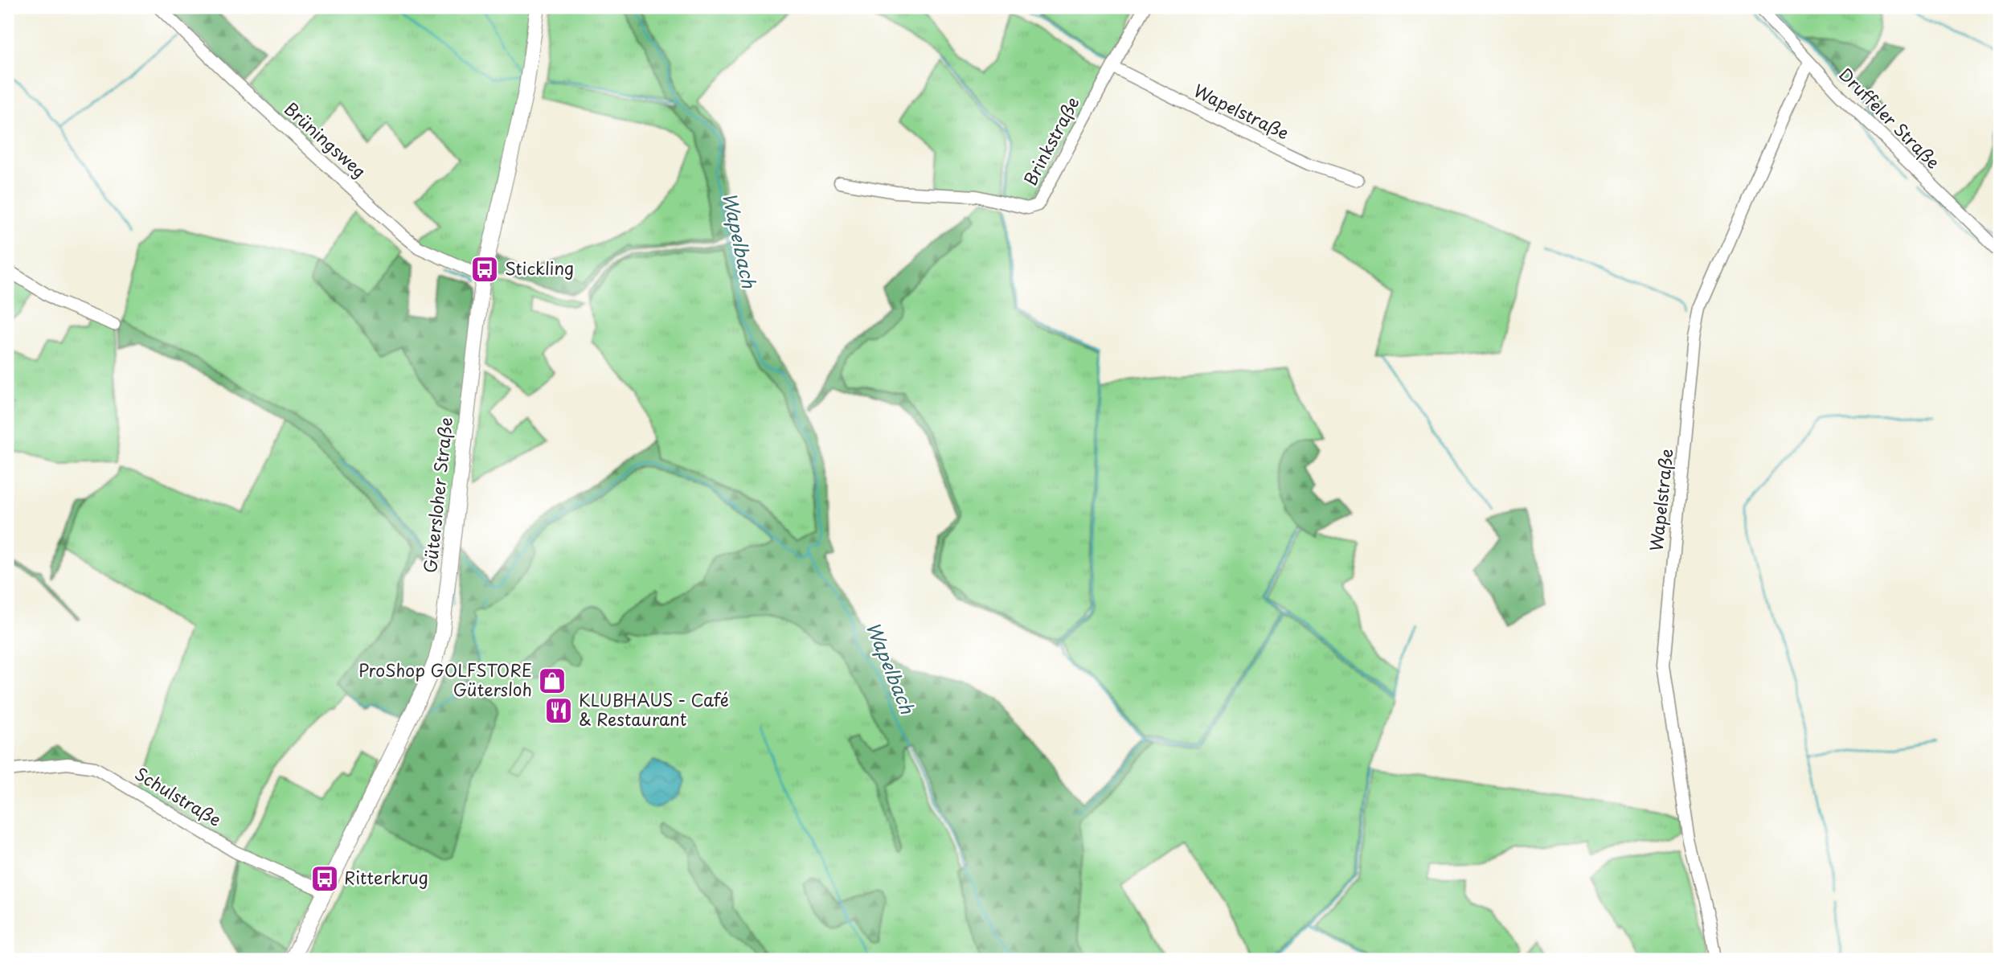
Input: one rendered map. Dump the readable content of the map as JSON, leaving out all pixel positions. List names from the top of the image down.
{
  "streets": {
    "main road": ["Gütersloher Straße"],
    "street": [
      "Wapelstraße",
      "Druffeler Straße",
      "Brüningsweg",
      "Brinkstraße",
      "Schulstraße"
    ]
  },
  "crossings": [
    ["Wapelstraße", "Druffeler Straße"],
    ["Wapelstraße", "Brinkstraße"],
    ["Brüningsweg", "Gütersloher Straße"],
    ["Gütersloher Straße", "Schulstraße"]
  ],
  "water": ["Wapelbach"],
  "places": {
    "bus stop": ["Stickling", "Ritterkrug"],
    "shop": ["ProShop GOLFSTORE Gütersloh"],
    "restaurant": ["KLUBHAUS - Café & Restaurant"]
  }
}
